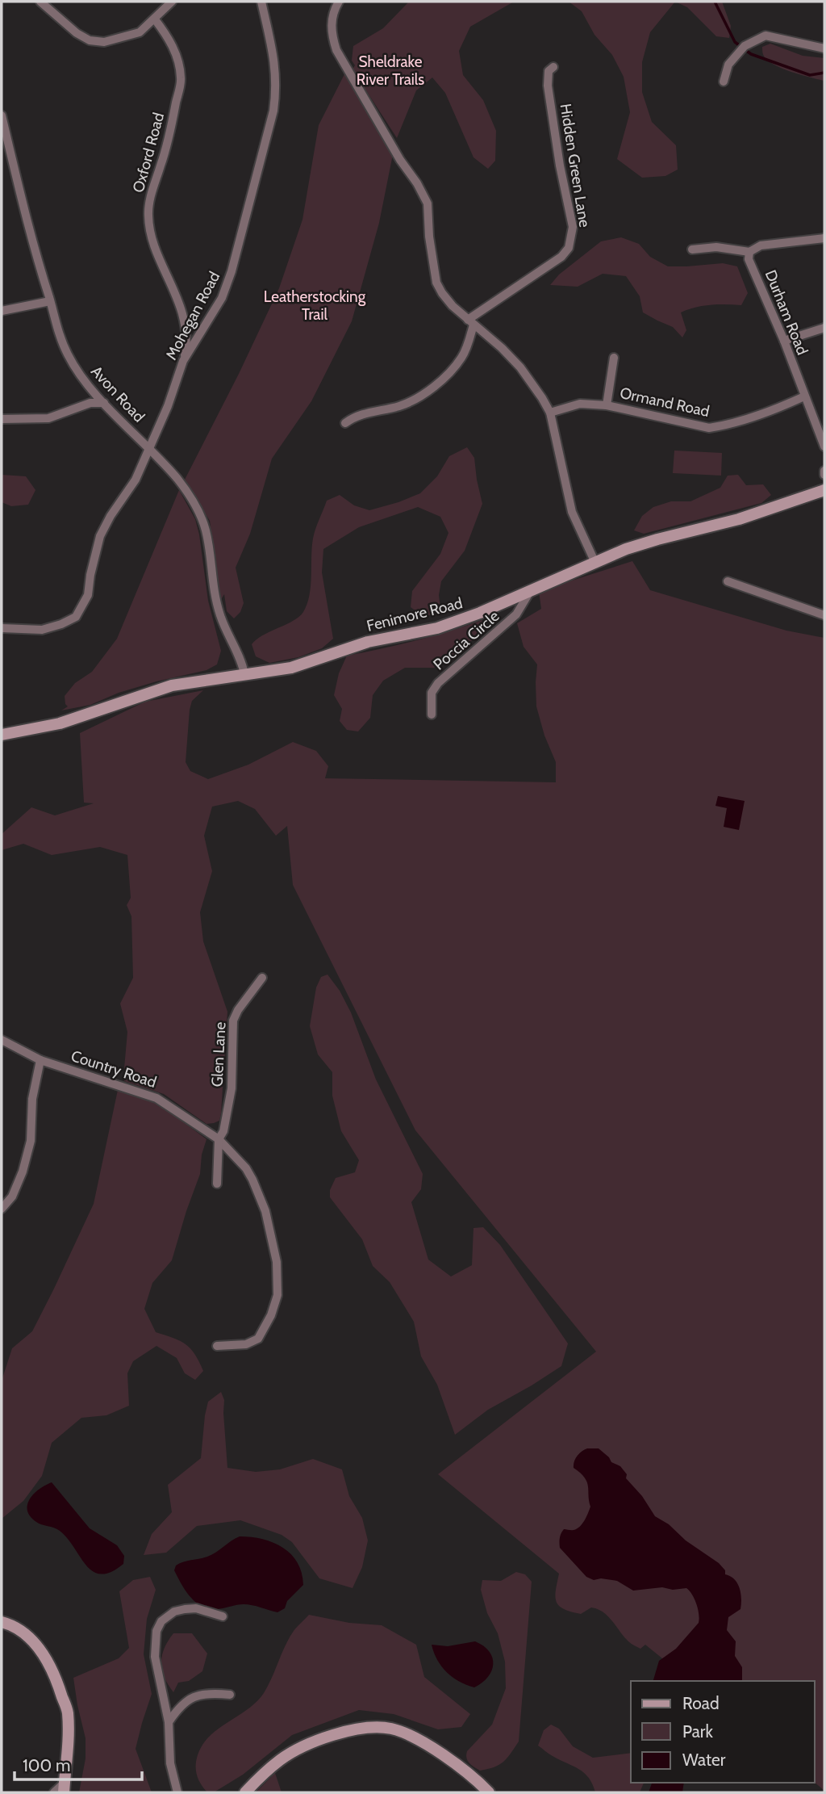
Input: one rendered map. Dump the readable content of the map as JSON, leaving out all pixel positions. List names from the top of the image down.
{
  "streets": {
    "street": [
      "Oxford Road",
      "Hidden Green Lane",
      "Durham Road",
      "Mohegan Road",
      "Avon Road",
      "Ormand Road",
      "Fenimore Road",
      "Poccia Circle",
      "Glen Lane",
      "Country Road"
    ]
  },
  "crossings": [
    ["Oxford Road", "Mohegan Road"],
    ["Durham Road", "Ormand Road"],
    ["Mohegan Road", "Avon Road"],
    ["Avon Road", "Fenimore Road"],
    ["Fenimore Road", "Poccia Circle"],
    ["Glen Lane", "Country Road"]
  ],
  "parks": ["Sheldrake River Trails", "Leatherstocking Trail"],
  "legend": ["Road", "Park", "Water"],
  "scale_bar": "100 m"
}
